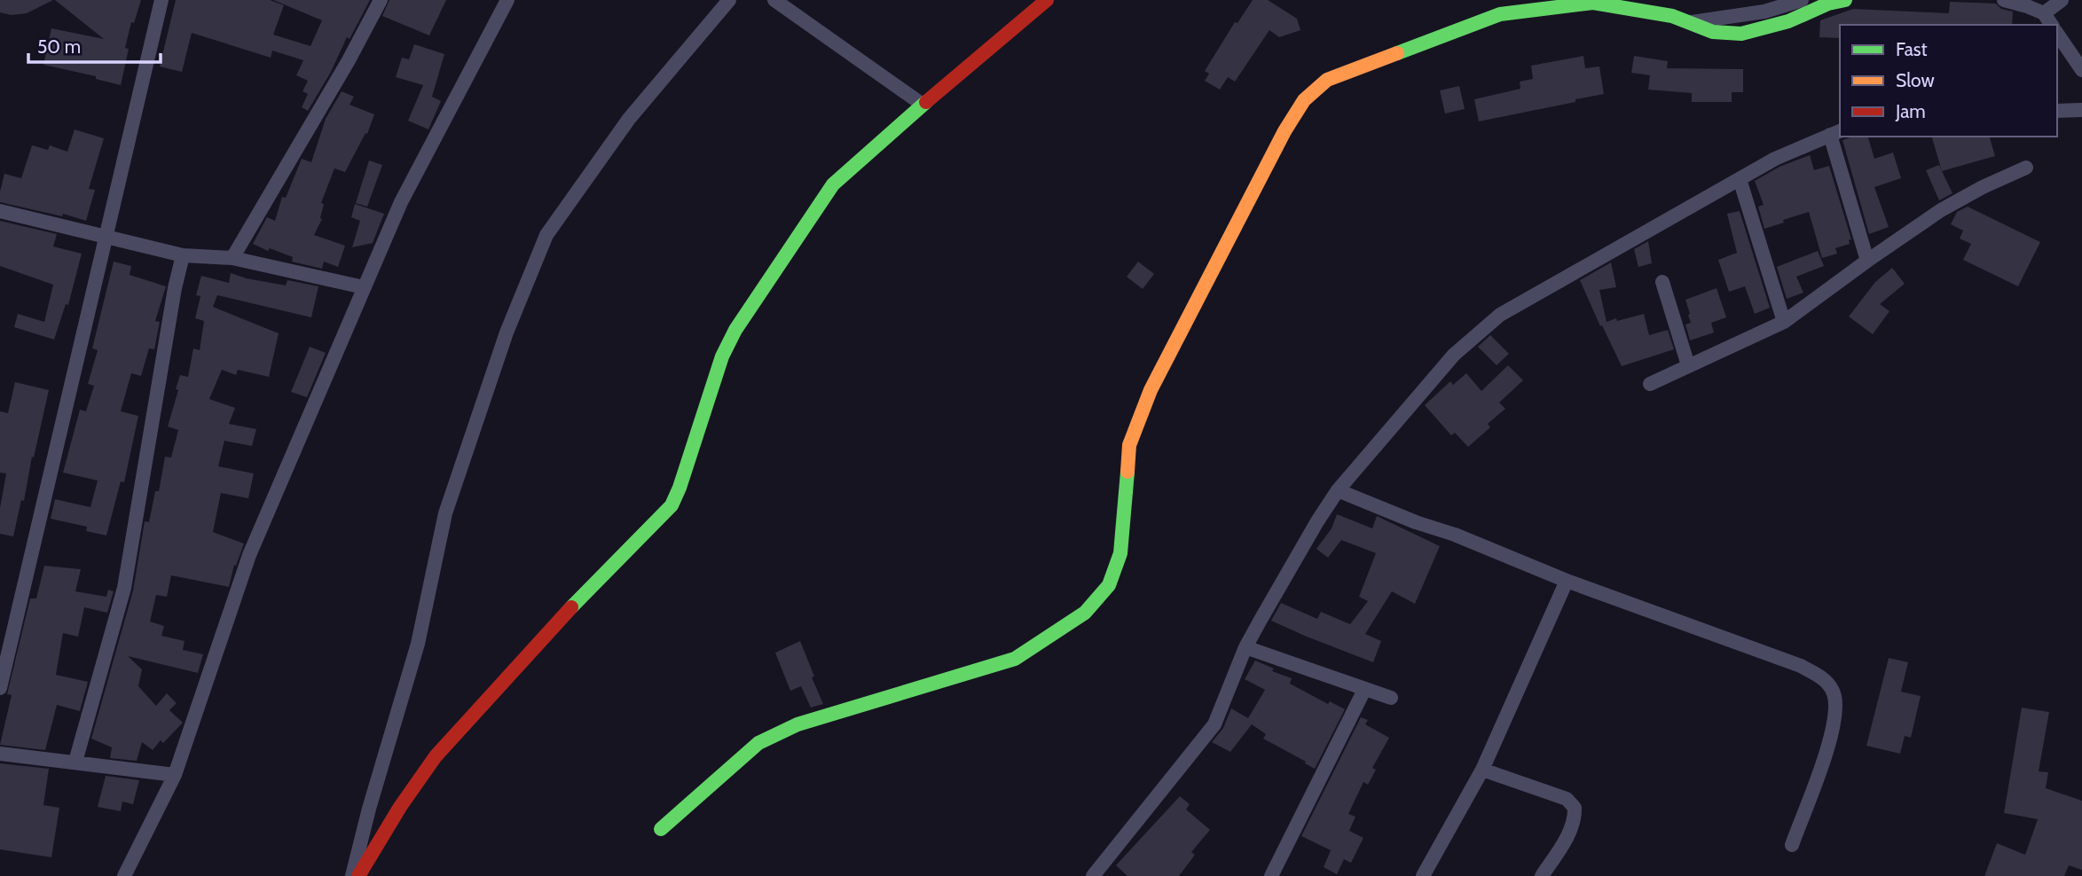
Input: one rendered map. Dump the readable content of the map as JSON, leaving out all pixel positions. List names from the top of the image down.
{
  "legend": ["Fast", "Slow", "Jam"],
  "scale_bar": "50 m"
}
